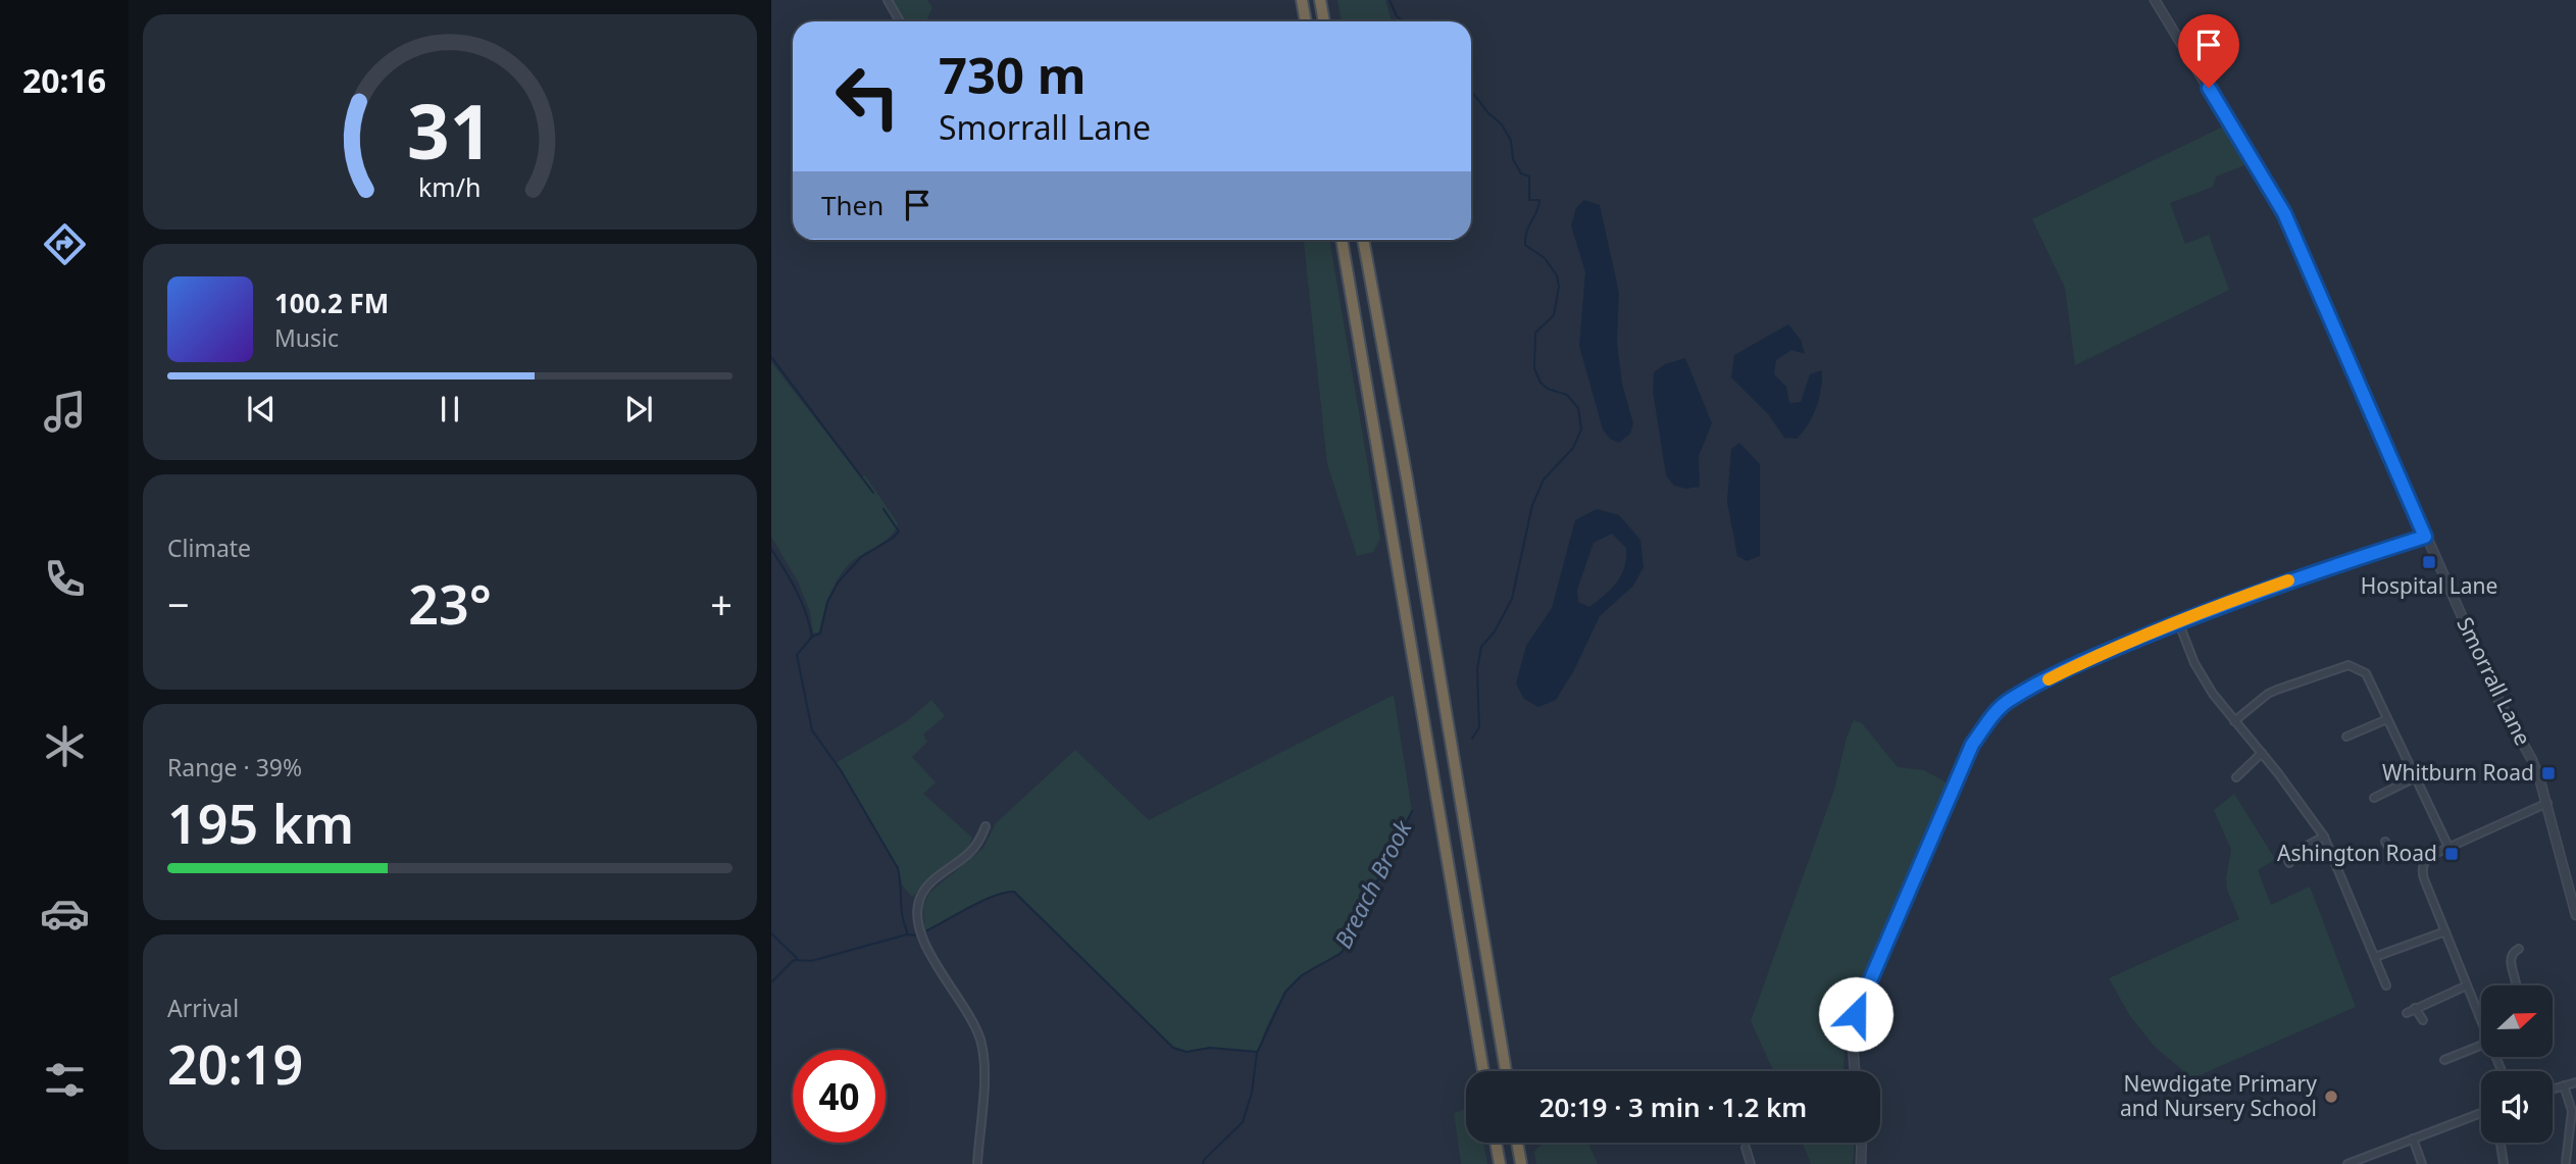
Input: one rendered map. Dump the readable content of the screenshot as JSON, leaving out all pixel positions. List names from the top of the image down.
{
  "streets": {
    "street": ["Smorrall Lane"]
  },
  "water": ["Breach Brook"],
  "places": {
    "transit": ["Hospital Lane", "Whitburn Road", "Ashington Road"],
    "other": ["Newdigate Primary and Nursery School"]
  },
  "north": "right",
  "page": {
    "tabs": "20:16",
    "turn": ["730 m", "Smorrall Lane"],
    "then": "Then",
    "song": ["100.2 FM", "Music"],
    "tile": [
      "Climate",
      ["Range · 39%", "195 km"],
      ["Arrival", "20:19"]
    ],
    "heat": ["−", "23°", "+"],
    "limit": "40",
    "trip": "20:19 · 3 min · 1.2 km",
    "gauge": ["31", "km/h"]
  }
}
